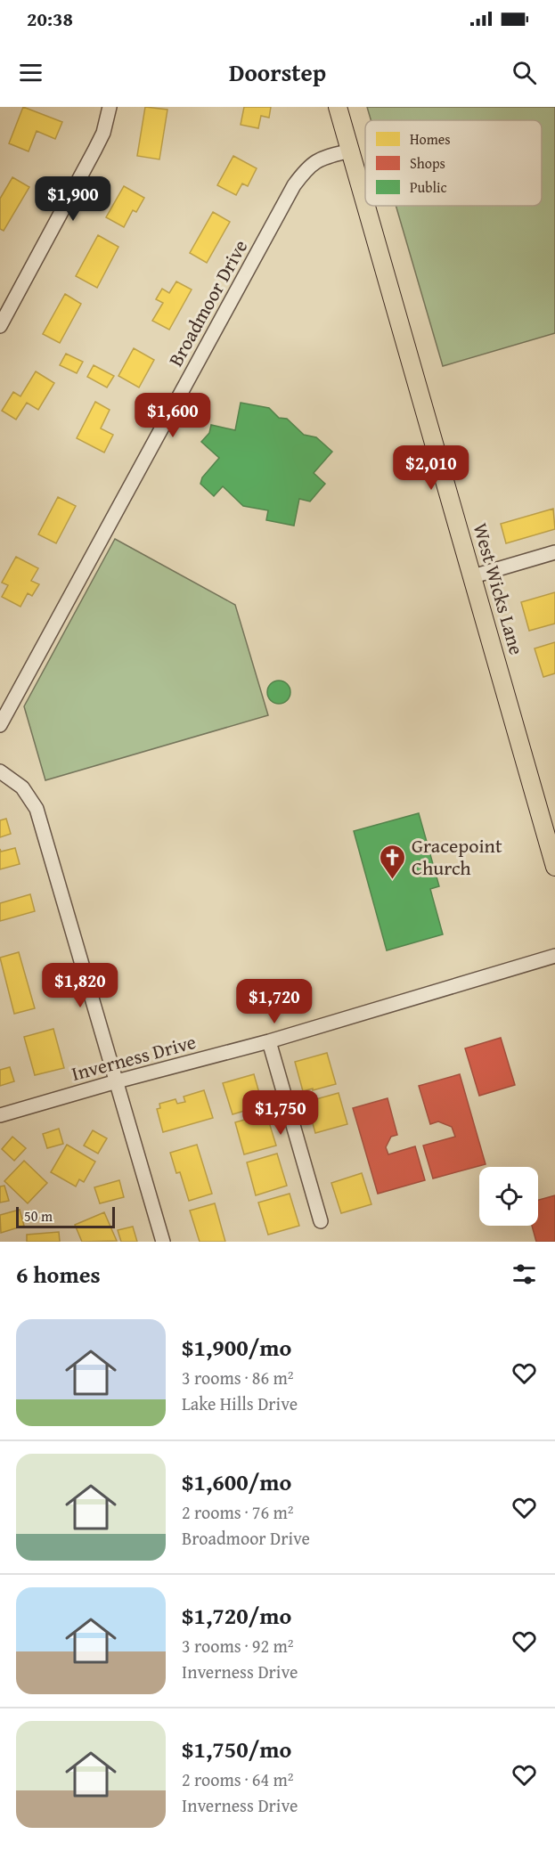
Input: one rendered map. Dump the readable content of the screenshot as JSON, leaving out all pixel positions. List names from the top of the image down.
{
  "streets": {
    "main road": ["West Wicks Lane"],
    "street": ["Broadmoor Drive", "Inverness Drive"]
  },
  "crossings": [
    ["Broadmoor Drive", "West Wicks Lane"]
  ],
  "places": {
    "church": ["Gracepoint Church"]
  },
  "legend": ["Homes", "Shops", "Public"],
  "scale_bar": "50 m",
  "page": {
    "status": "20:38",
    "header": "Doorstep",
    "price": [
      "$1,900",
      "$1,600",
      "$2,010",
      "$1,820",
      "$1,720",
      "$1,750"
    ],
    "scale": "50 m",
    "heading": "6 homes",
    "list": [
      {
        "name": "$1,900/mo",
        "note": "3 rooms · 86 m² · Lake Hills Drive"
      },
      {
        "name": "$1,600/mo",
        "note": "2 rooms · 76 m² · Broadmoor Drive"
      },
      {
        "name": "$1,720/mo",
        "note": "3 rooms · 92 m² · Inverness Drive"
      },
      {
        "name": "$1,750/mo",
        "note": "2 rooms · 64 m² · Inverness Drive"
      }
    ]
  }
}
